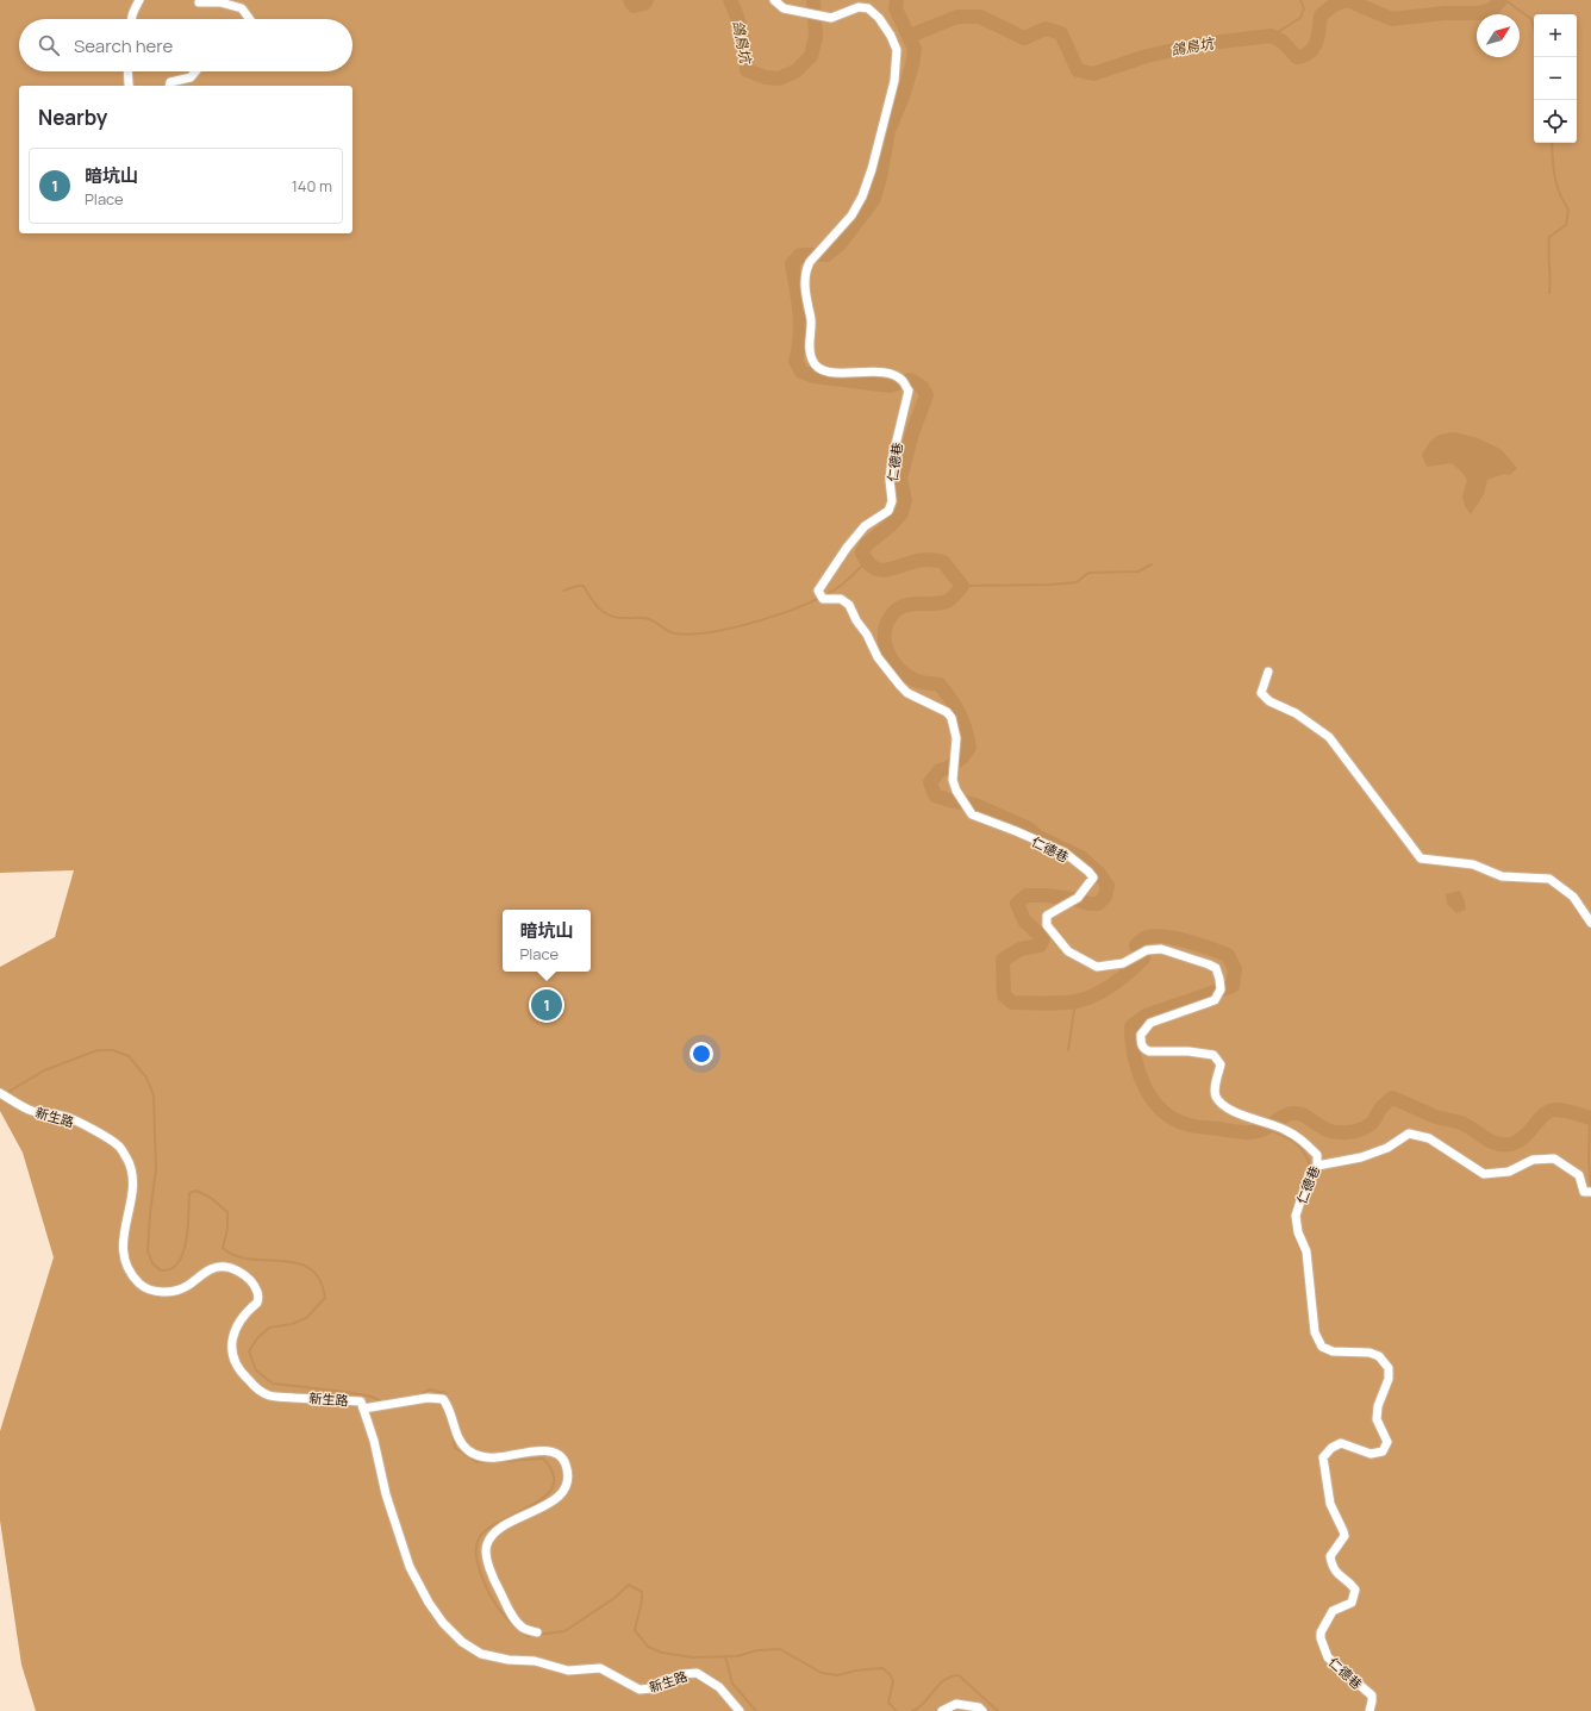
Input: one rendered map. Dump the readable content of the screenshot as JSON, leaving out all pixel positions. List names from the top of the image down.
{
  "streets": {
    "street": ["仁德巷", "新生路"]
  },
  "water": ["鴿鳥坑"],
  "north": "top right",
  "page": {
    "map_buttons": ["+", "−"],
    "search": "Search here",
    "heading": "Nearby",
    "list": [
      {
        "mark": "1",
        "name": "暗坑山",
        "note": "Place",
        "value": "140 m"
      }
    ],
    "popup": ["暗坑山", "Place"],
    "pins": "1"
  }
}
